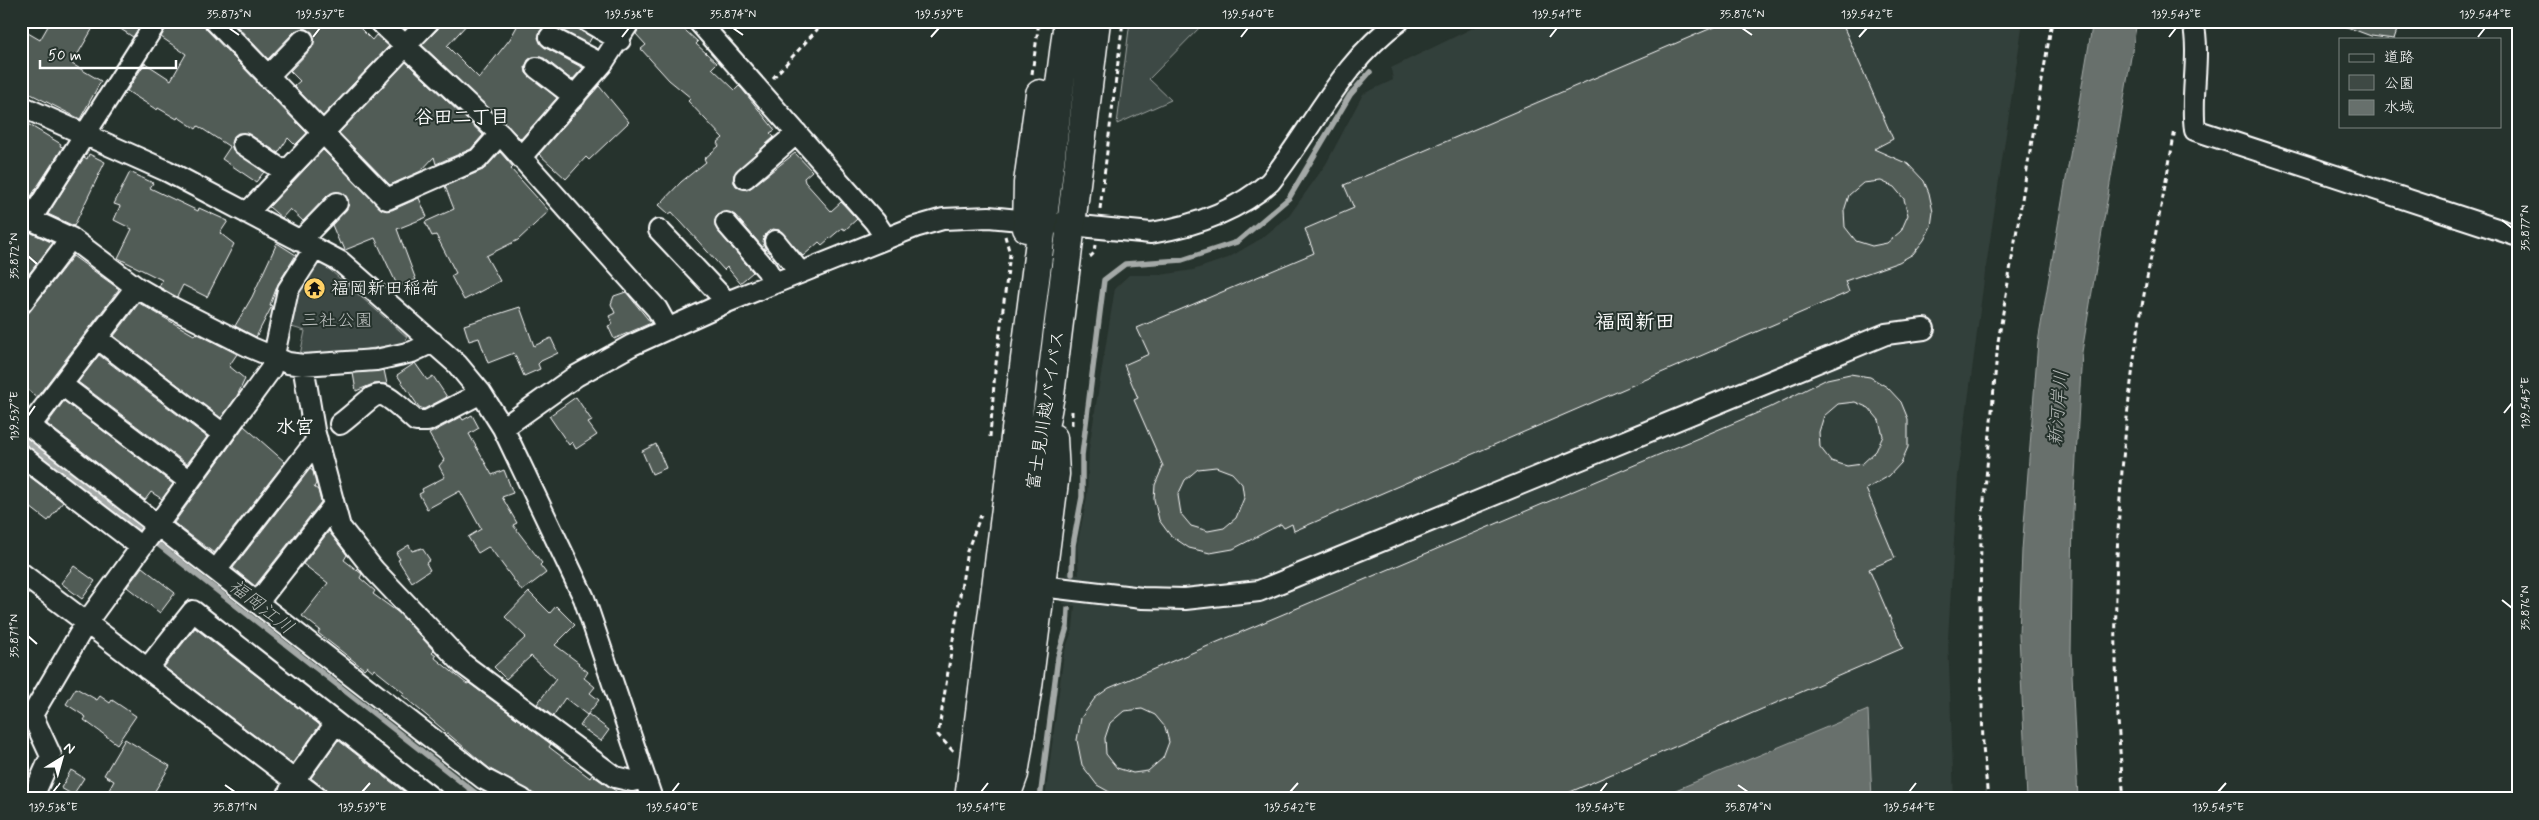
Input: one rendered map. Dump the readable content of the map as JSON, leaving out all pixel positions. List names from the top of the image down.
{
  "streets": {
    "highway": ["富士見川越バイパス"]
  },
  "districts": ["谷田二丁目", "福岡新田", "水宮"],
  "water": ["新河岸川", "福岡江川"],
  "parks": ["三社公園"],
  "places": {
    "temple": ["福岡新田稲荷"]
  },
  "legend": ["道路", "公園", "水域"],
  "scale_bar": "50 m",
  "north": "top right",
  "coordinates": [
    "35.873°N",
    "139.537°E",
    "139.538°E",
    "35.874°N",
    "139.539°E",
    "139.540°E",
    "139.541°E",
    "35.876°N",
    "139.542°E",
    "139.543°E",
    "139.544°E",
    "35.877°N",
    "35.872°N",
    "139.545°E",
    "35.871°N"
  ]
}
